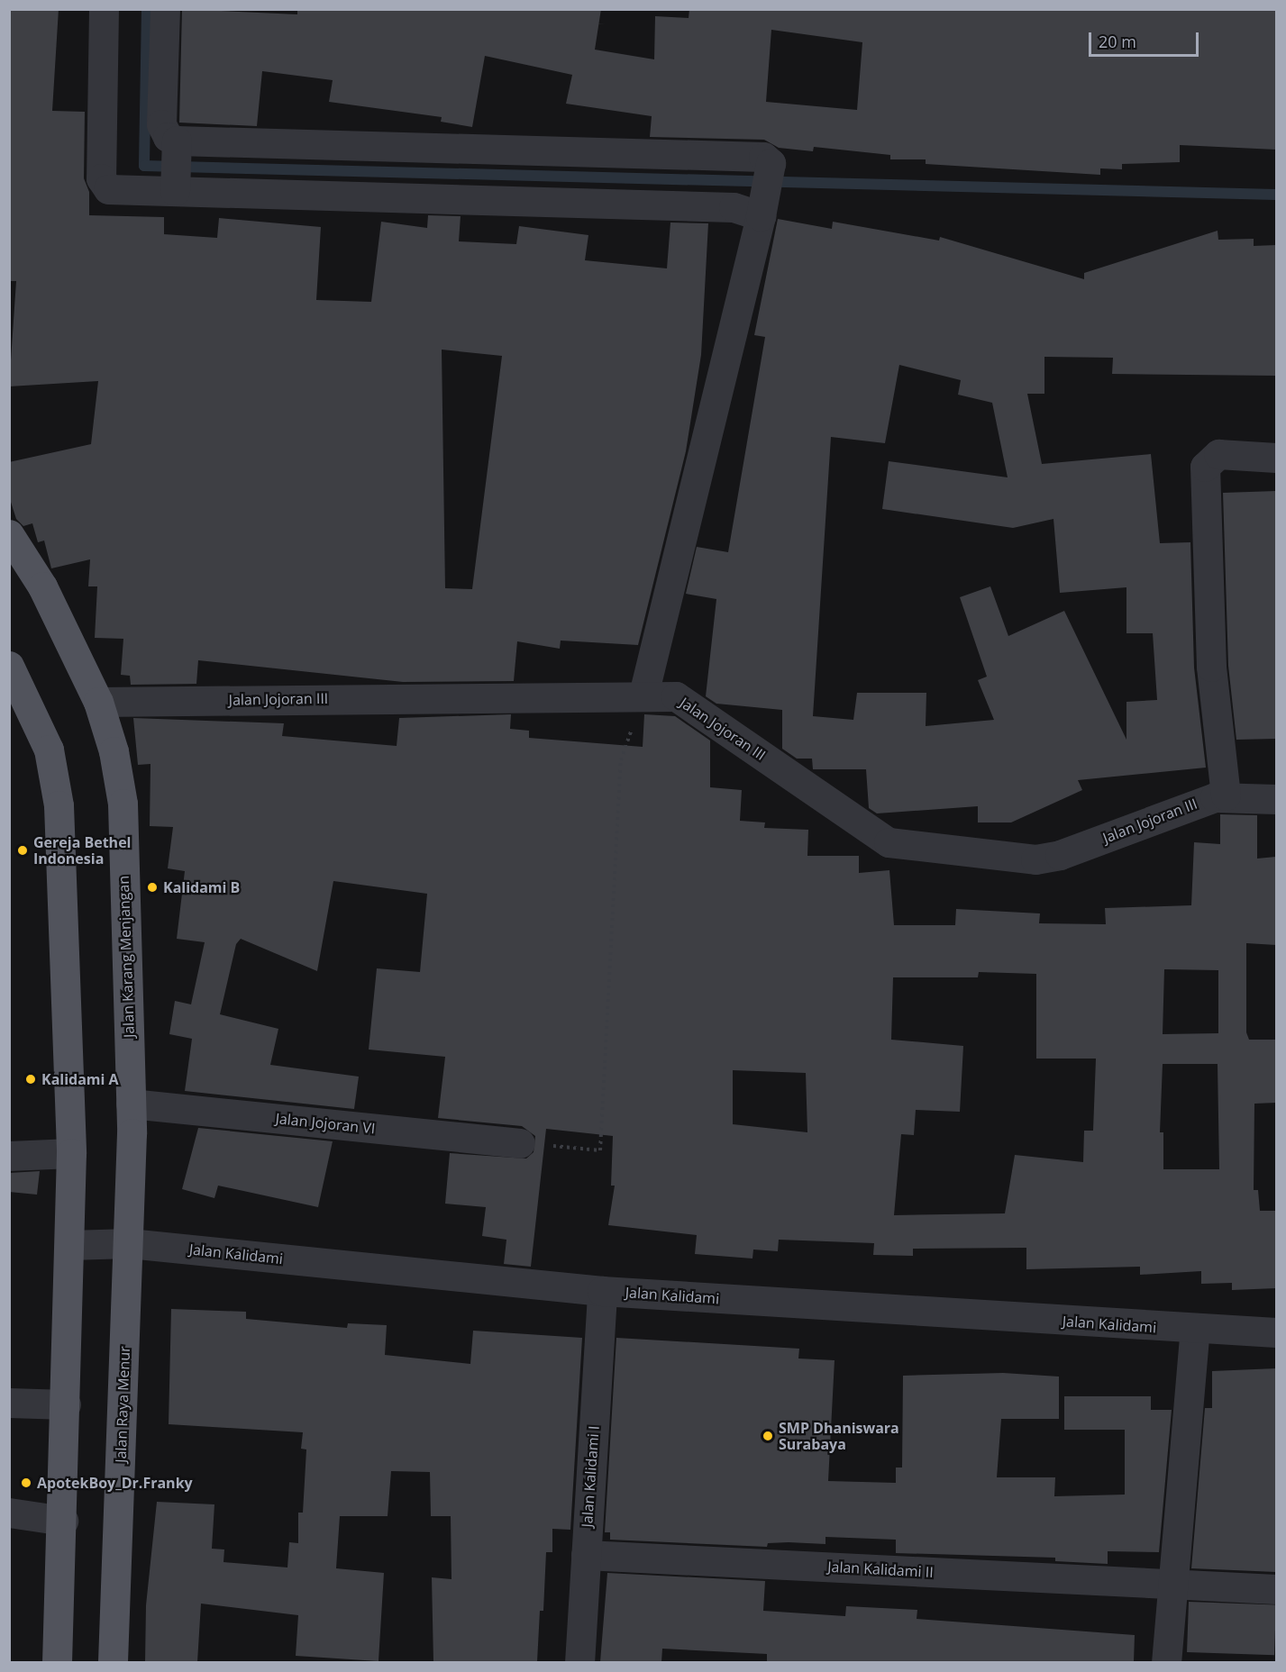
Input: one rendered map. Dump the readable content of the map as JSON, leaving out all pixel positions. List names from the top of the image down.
{
  "streets": {
    "main road": ["Jalan Karang Menjangan", "Jalan Raya Menur"],
    "street": [
      "Jalan Jojoran III",
      "Jalan Jojoran VI",
      "Jalan Kalidami",
      "Jalan Kalidami I",
      "Jalan Kalidami II"
    ]
  },
  "crossings": [
    ["Jalan Jojoran III", "Jalan Karang Menjangan"],
    ["Jalan Karang Menjangan", "Jalan Jojoran VI"],
    ["Jalan Karang Menjangan", "Jalan Kalidami"],
    ["Jalan Karang Menjangan", "Jalan Raya Menur"],
    ["Jalan Kalidami", "Jalan Raya Menur"],
    ["Jalan Kalidami", "Jalan Kalidami I"],
    ["Jalan Kalidami I", "Jalan Kalidami II"]
  ],
  "places": [
    "Gereja Bethel Indonesia",
    "Kalidami B",
    "Kalidami A",
    "SMP Dhaniswara Surabaya",
    "ApotekBoy_Dr.Franky"
  ],
  "scale_bar": "20 m"
}
